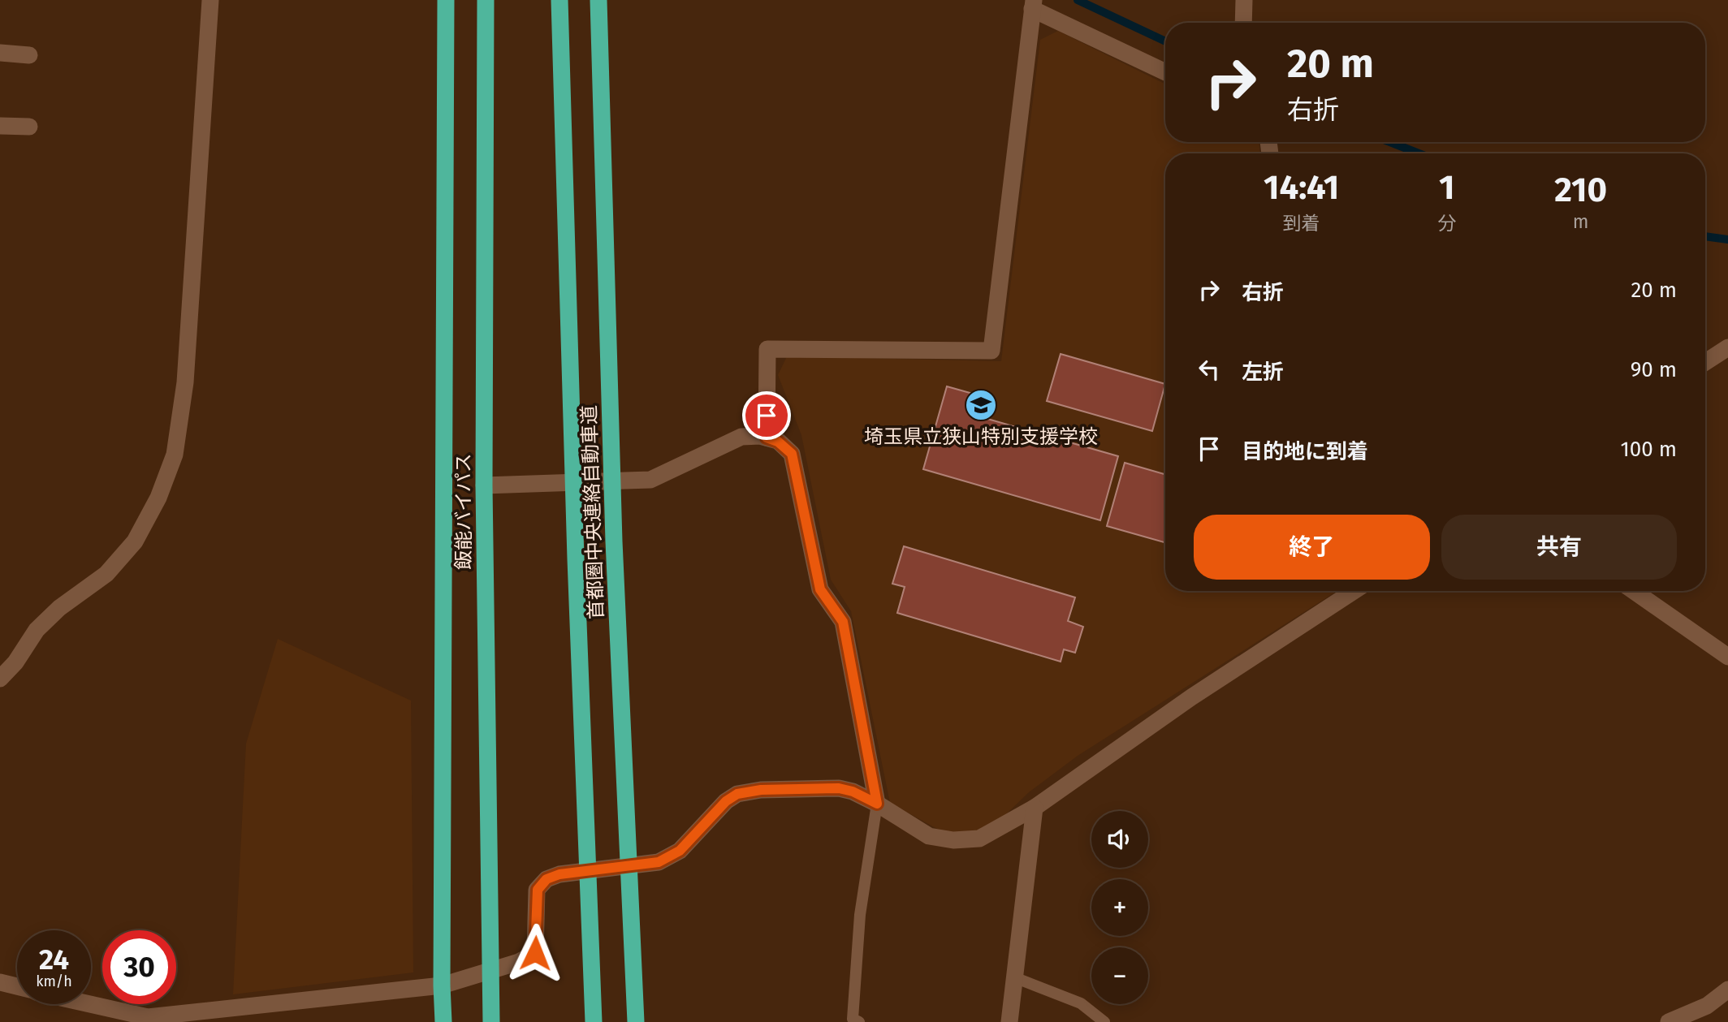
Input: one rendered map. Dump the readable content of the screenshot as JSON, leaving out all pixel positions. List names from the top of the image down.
{
  "streets": {
    "highway": ["飯能バイパス", "首都圏中央連絡自動車道"]
  },
  "places": {
    "school or university": ["埼玉県立狭山特別支援学校"]
  },
  "page": {
    "turn": ["20 m", "右折"],
    "eta": [
      "14:41",
      "到着",
      "1",
      "分",
      "210",
      "m"
    ],
    "list": [
      {
        "name": "右折",
        "value": "20 m"
      },
      {
        "name": "左折",
        "value": "90 m"
      },
      {
        "name": "目的地に到着",
        "value": "100 m"
      }
    ],
    "buttons": ["終了", "共有"],
    "map_buttons": ["+", "−"],
    "speed": "24 km/h",
    "limit": "30"
  }
}
